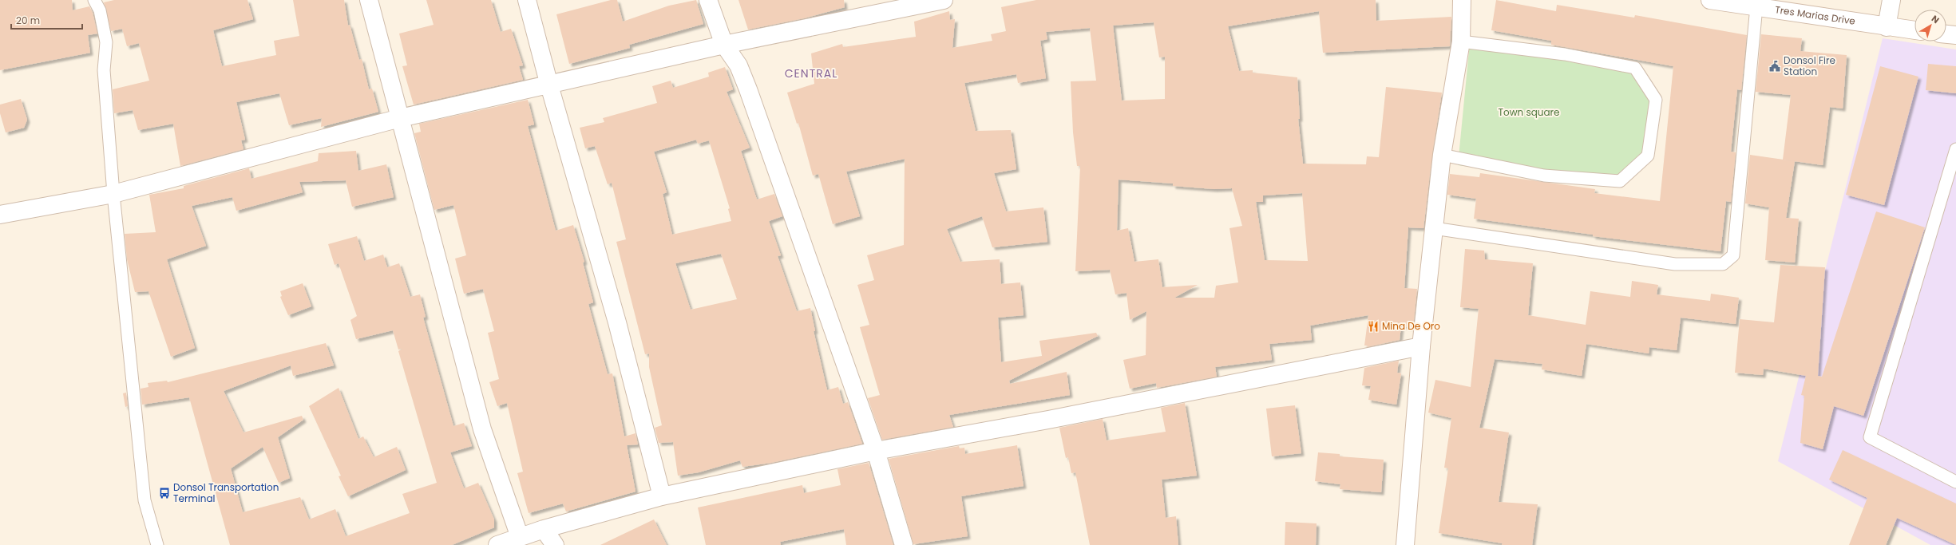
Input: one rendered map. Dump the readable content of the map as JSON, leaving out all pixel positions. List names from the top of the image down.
{
  "streets": {
    "street": ["Tres Marias Drive"]
  },
  "districts": ["CENTRAL"],
  "parks": ["Town square"],
  "places": {
    "public building": ["Donsol Fire Station"],
    "restaurant": ["Mina De Oro"],
    "bus stop": ["Donsol Transportation Terminal"]
  },
  "scale_bar": "20 m",
  "north": "top right"
}
